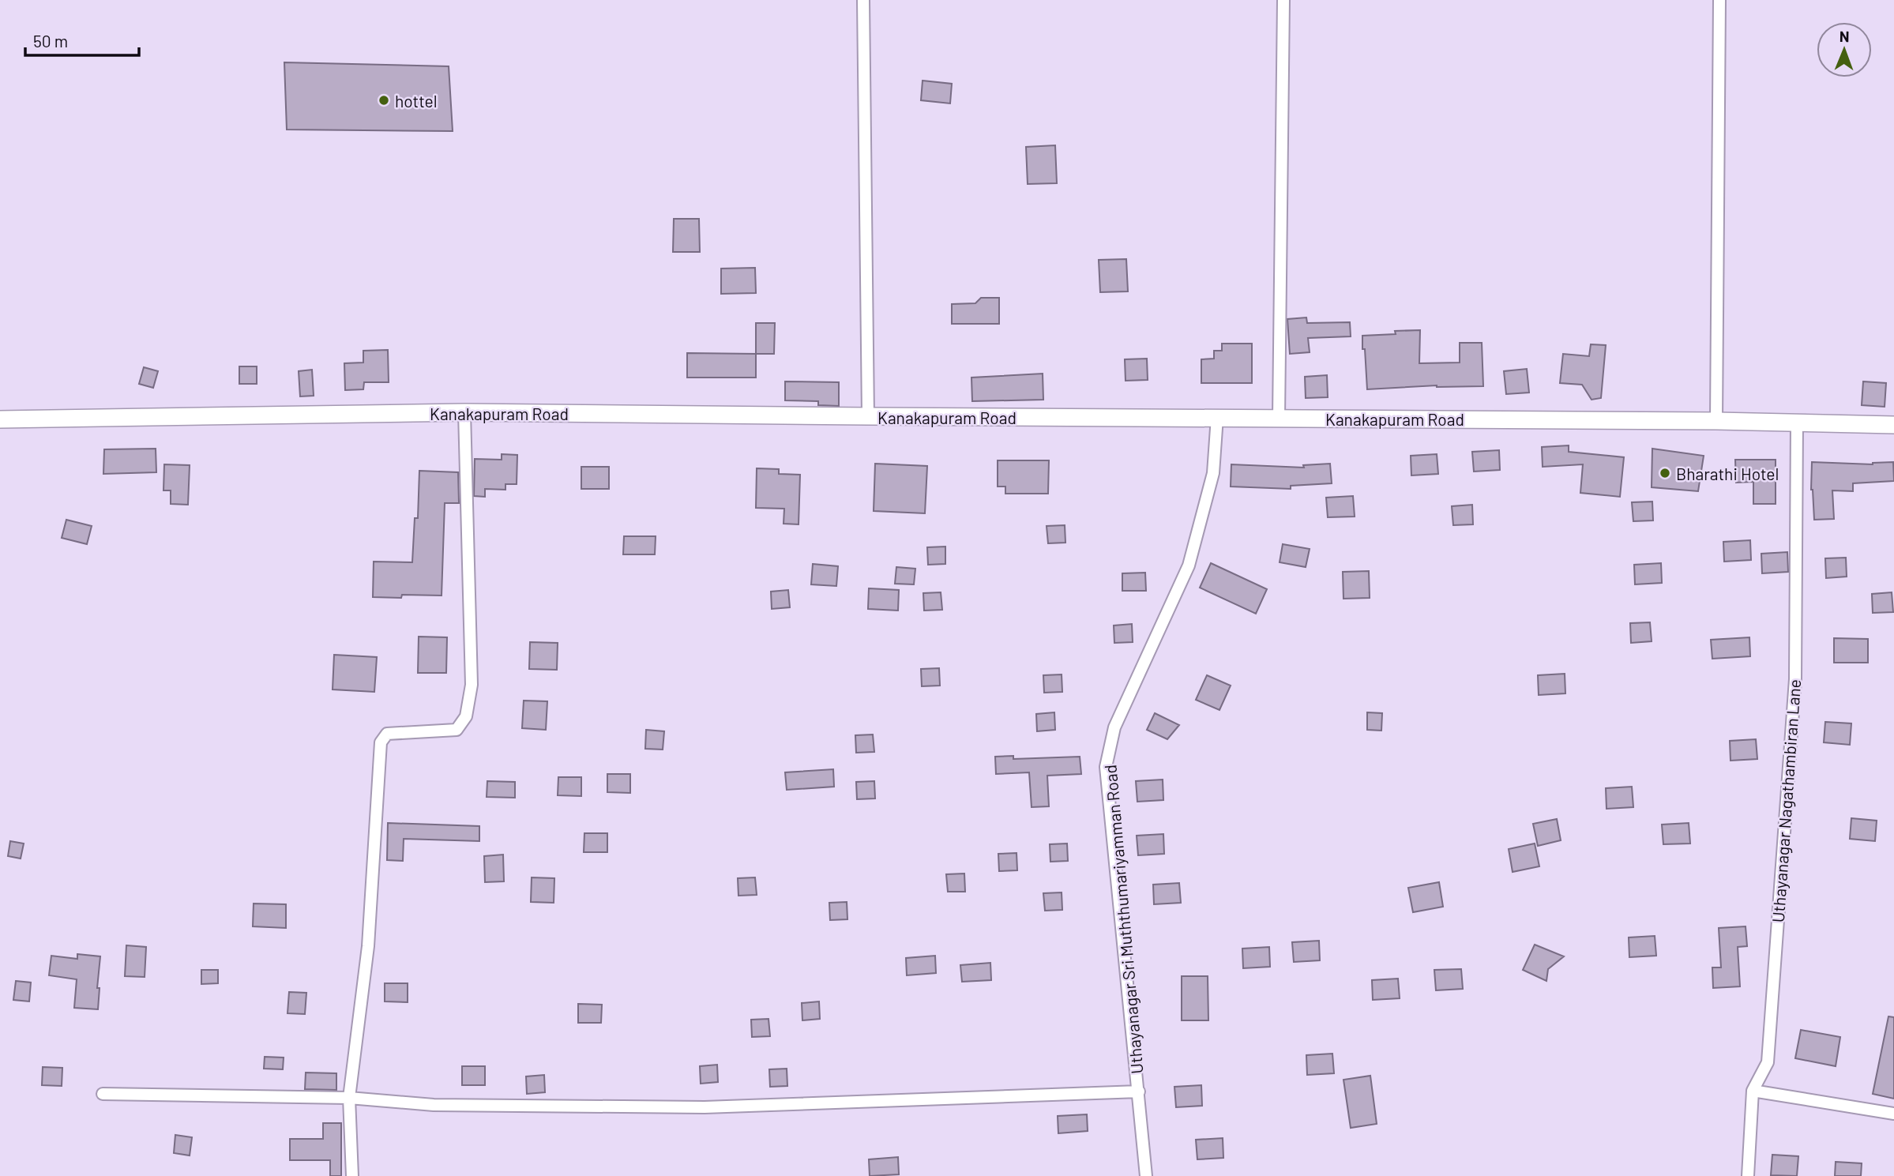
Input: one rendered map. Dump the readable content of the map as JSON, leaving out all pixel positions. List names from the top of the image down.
{
  "streets": {
    "street": ["Kanakapuram Road", "Uthayanagar Nagathambiran Lane", "Uthayanagar Sri Muththumariyamman Road"]
  },
  "crossings": [
    ["Kanakapuram Road", "Uthayanagar Nagathambiran Lane"],
    ["Kanakapuram Road", "Uthayanagar Sri Muththumariyamman Road"]
  ],
  "places": ["hottel", "Bharathi Hotel"],
  "scale_bar": "50 m",
  "north": "top"
}
